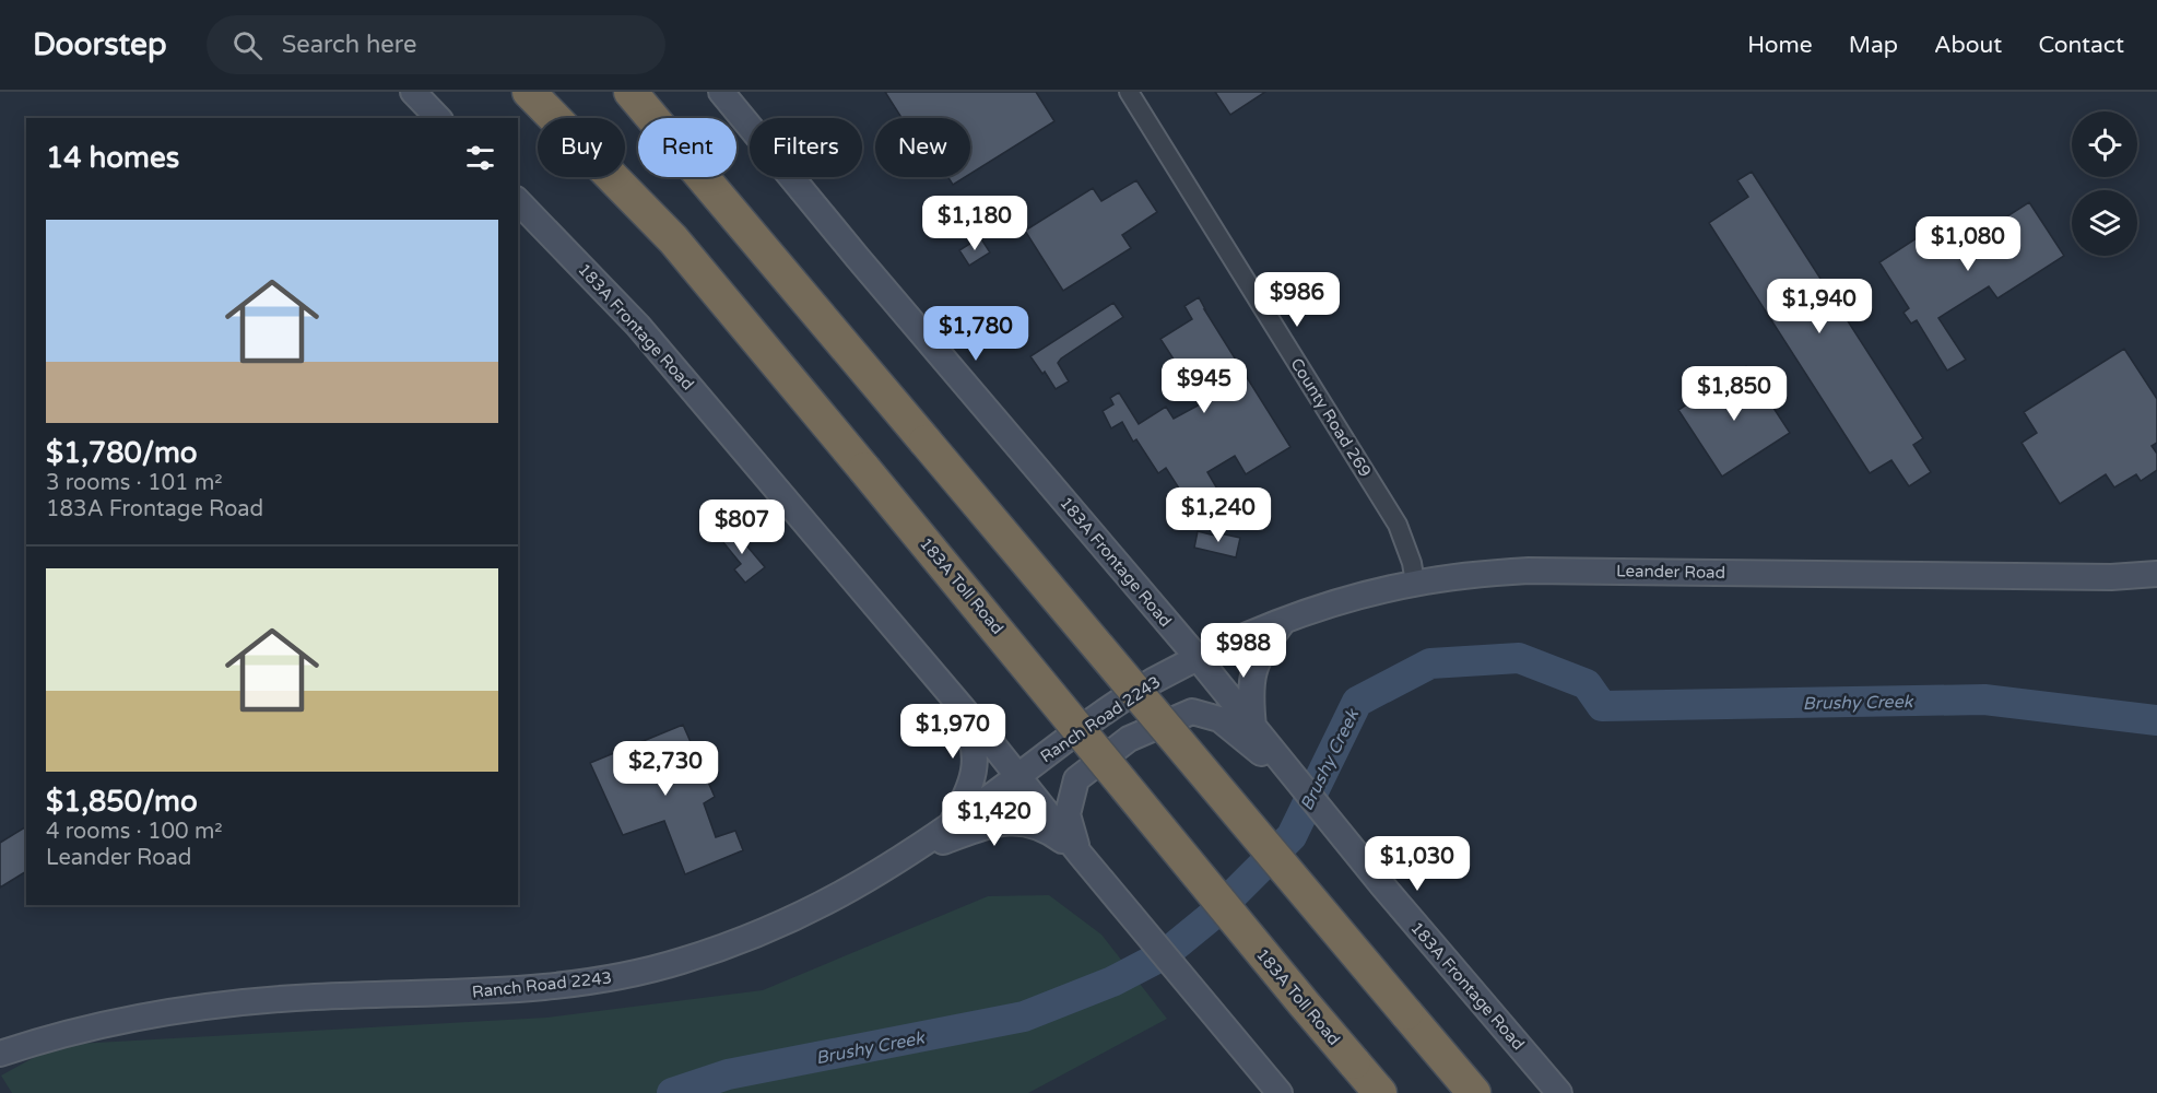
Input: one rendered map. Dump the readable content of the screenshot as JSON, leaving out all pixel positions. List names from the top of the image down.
{
  "streets": {
    "highway": ["183A Toll Road"],
    "main road": ["183A Frontage Road", "Leander Road", "Ranch Road 2243"],
    "street": ["County Road 269"]
  },
  "crossings": [
    ["183A Frontage Road", "Leander Road"],
    ["183A Frontage Road", "Ranch Road 2243"],
    ["County Road 269", "Leander Road"],
    ["Leander Road", "Ranch Road 2243"]
  ],
  "water": ["Brushy Creek"],
  "page": {
    "header": "Doorstep",
    "search": "Search here",
    "nav": [
      "Home",
      "Map",
      "About",
      "Contact"
    ],
    "chip": [
      "Buy",
      "Rent",
      "Filters",
      "New"
    ],
    "heading": "14 homes",
    "price": [
      "$1,180",
      "$1,080",
      "$986",
      "$1,940",
      "$1,780",
      "$945",
      "$1,850",
      "$1,240",
      "$807",
      "$988",
      "$1,970",
      "$2,730",
      "$1,420",
      "$1,030"
    ],
    "list": [
      {
        "name": "$1,780/mo",
        "note": "3 rooms · 101 m² · 183A Frontage Road"
      },
      {
        "name": "$1,850/mo",
        "note": "4 rooms · 100 m² · Leander Road"
      }
    ]
  }
}
